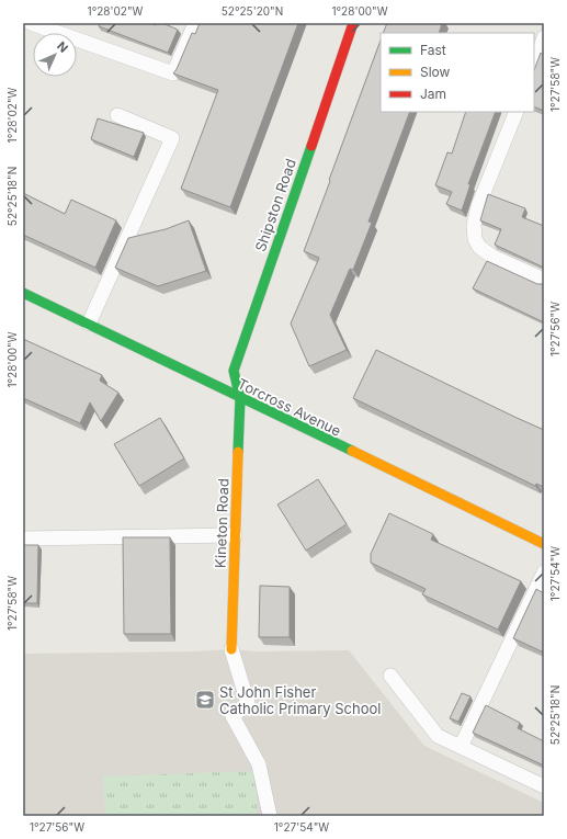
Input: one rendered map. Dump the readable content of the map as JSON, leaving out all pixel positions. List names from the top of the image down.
{
  "streets": {
    "street": ["Shipston Road", "Torcross Avenue", "Kineton Road"]
  },
  "crossings": [
    ["Shipston Road", "Torcross Avenue"],
    ["Shipston Road", "Kineton Road"],
    ["Torcross Avenue", "Kineton Road"]
  ],
  "places": {
    "school or university": ["St John Fisher Catholic Primary School"]
  },
  "legend": ["Fast", "Slow", "Jam"],
  "north": "top right",
  "coordinates": [
    "1°28'02\"W",
    "52°25'20\"N",
    "1°28'00\"W",
    "1°27'58\"W",
    "52°25'18\"N",
    "1°27'56\"W",
    "1°27'54\"W"
  ]
}
